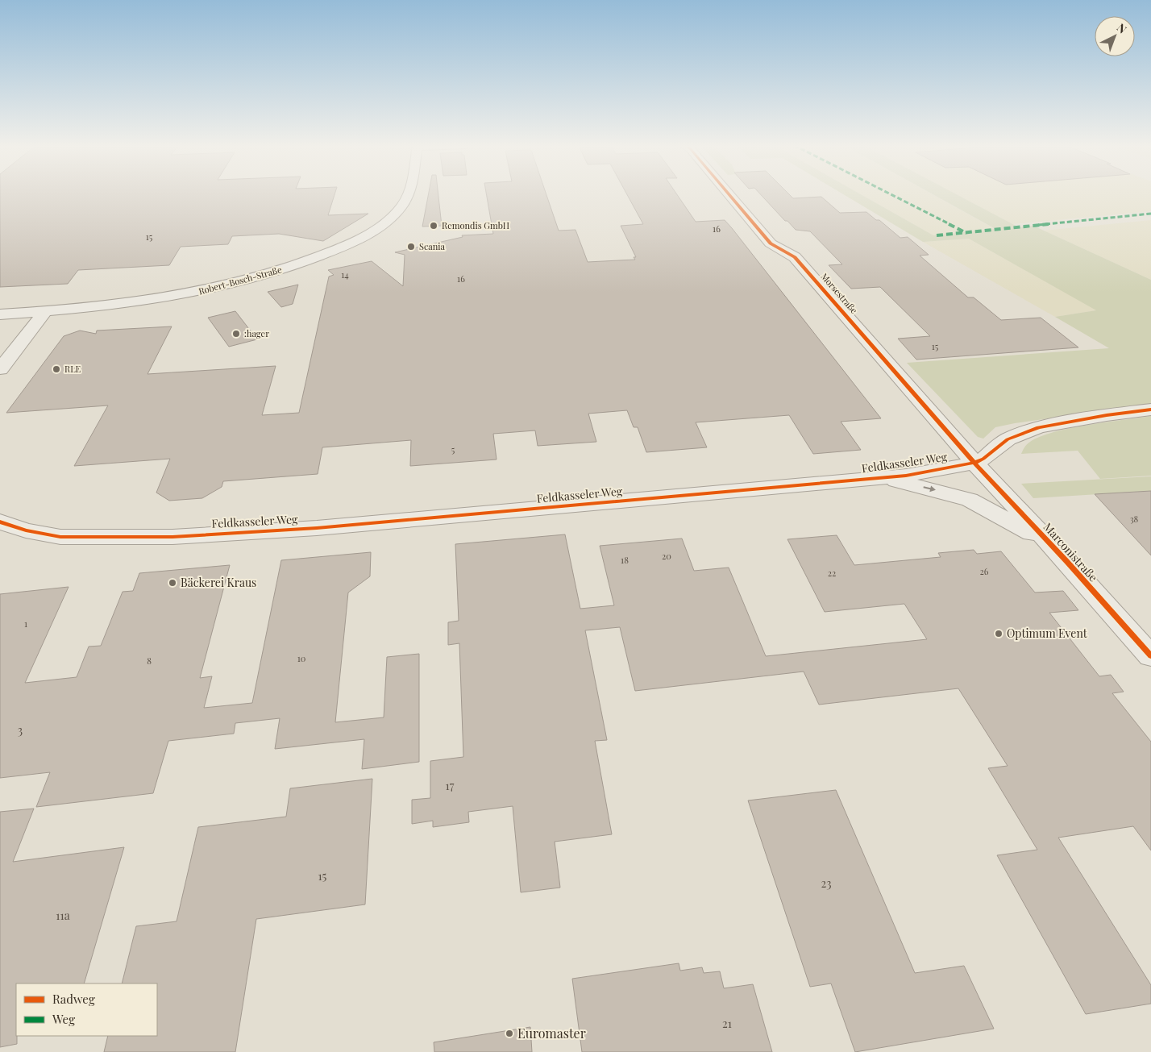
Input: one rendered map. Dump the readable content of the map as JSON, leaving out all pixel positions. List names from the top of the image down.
{
  "streets": {
    "street": [
      "Robert-Bosch-Straße",
      "Morsestraße",
      "Feldkasseler Weg",
      "Marconistraße"
    ]
  },
  "crossings": [
    ["Morsestraße", "Feldkasseler Weg"],
    ["Morsestraße", "Marconistraße"],
    ["Feldkasseler Weg", "Marconistraße"]
  ],
  "places": [
    "Remondis GmbH",
    "Scania",
    ":hager",
    "RLE",
    "Bäckerei Kraus",
    "Optimum Event",
    "Euromaster"
  ],
  "house_numbers": [
    "16",
    "15",
    "14",
    "16",
    "15",
    "5",
    "38",
    "20",
    "18",
    "26",
    "22",
    "1",
    "10",
    "8",
    "3",
    "17",
    "15",
    "23",
    "11a",
    "21"
  ],
  "legend": ["Radweg", "Weg"],
  "north": "top right"
}
